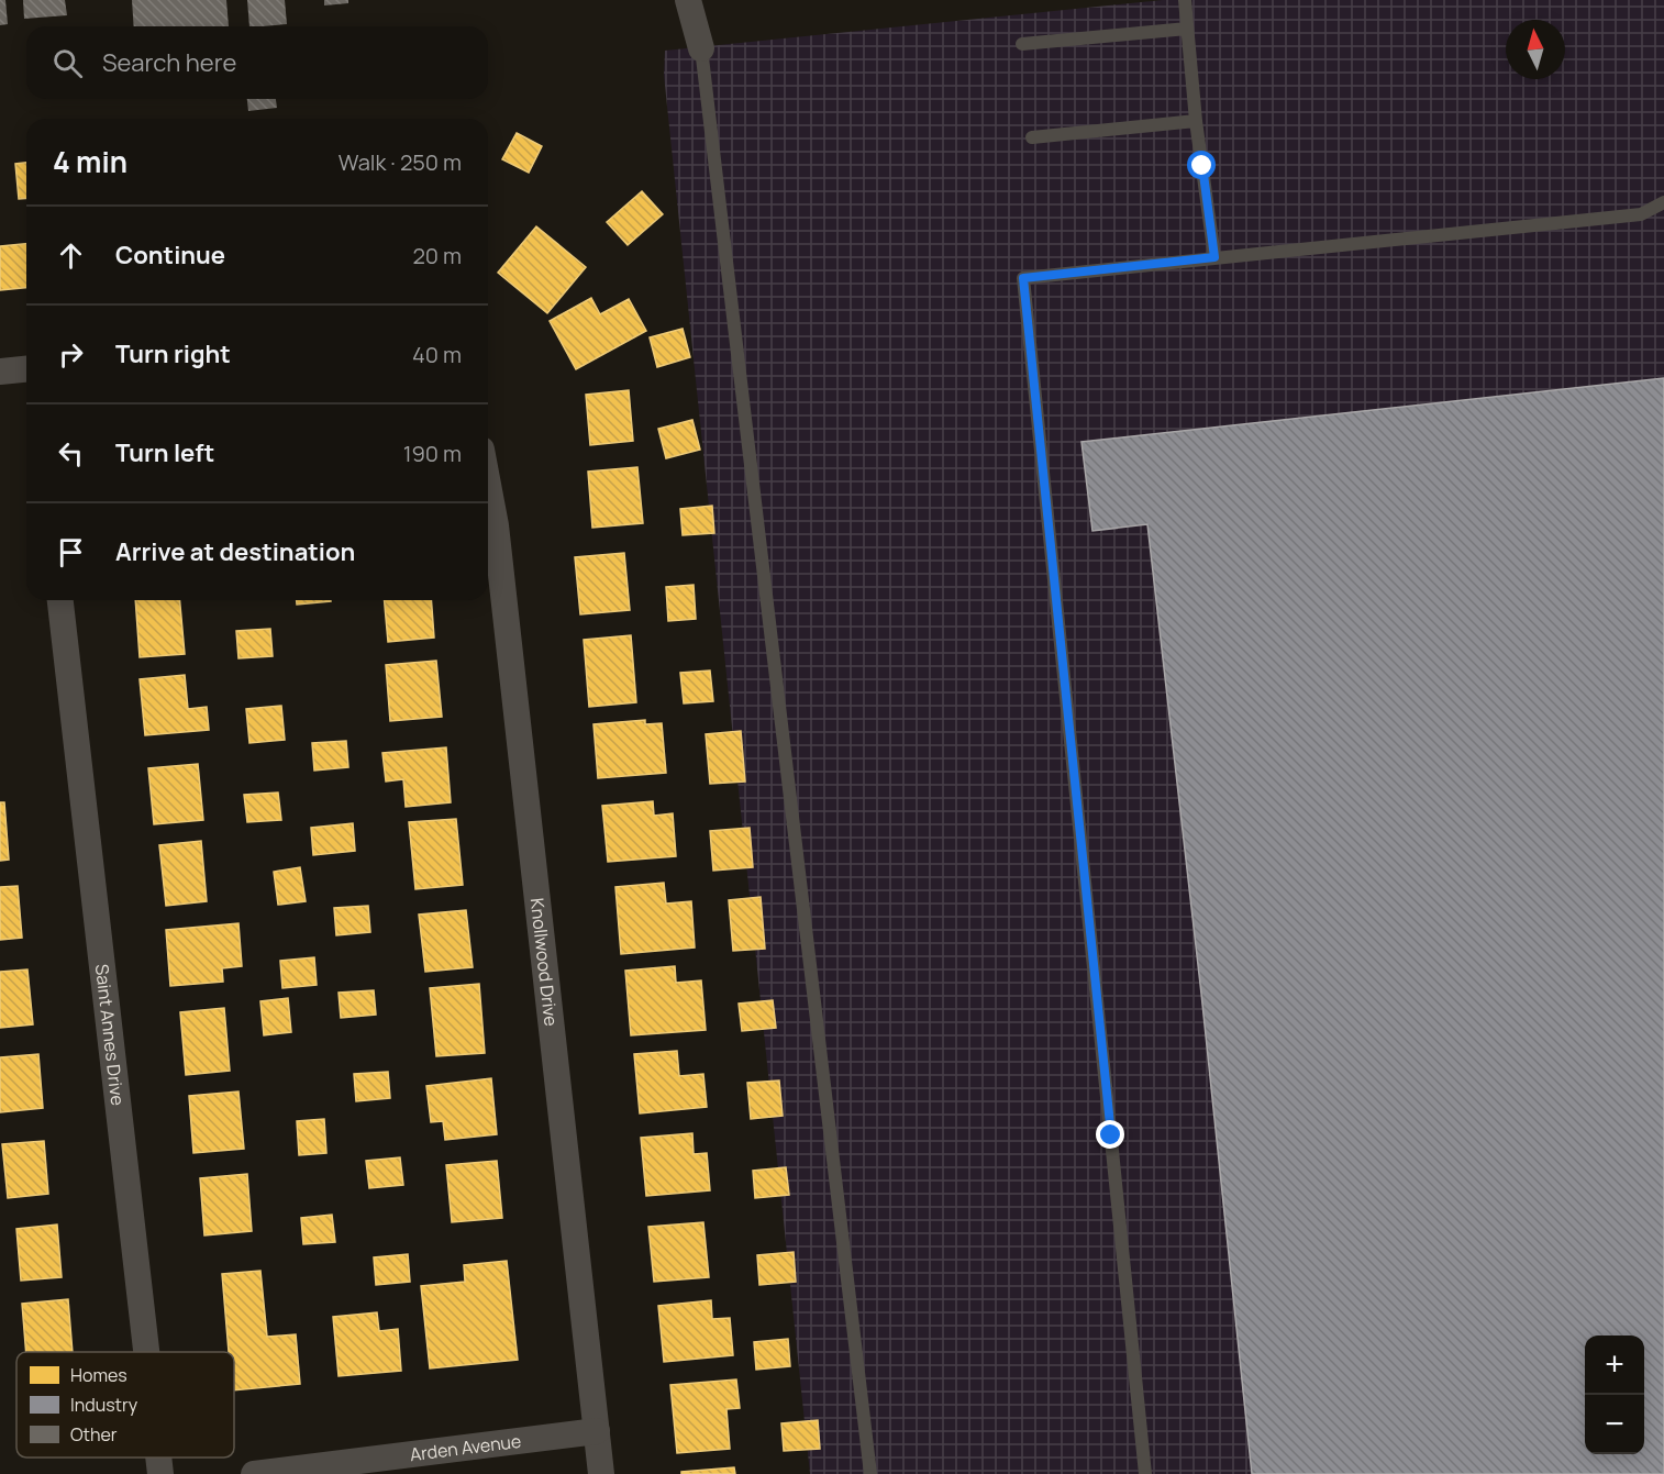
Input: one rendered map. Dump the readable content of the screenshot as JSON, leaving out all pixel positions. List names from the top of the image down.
{
  "streets": {
    "street": ["Knollwood Drive", "Saint Annes Drive", "Arden Avenue"]
  },
  "crossings": [
    ["Knollwood Drive", "Arden Avenue"]
  ],
  "legend": ["Homes", "Industry", "Other"],
  "north": "top",
  "page": {
    "search": "Search here",
    "heading": ["4 min", "Walk · 250 m"],
    "list": [
      ["Continue", "20 m"],
      ["Turn right", "40 m"],
      ["Turn left", "190 m"],
      "Arrive at destination"
    ],
    "map_buttons": ["+", "−"]
  }
}
